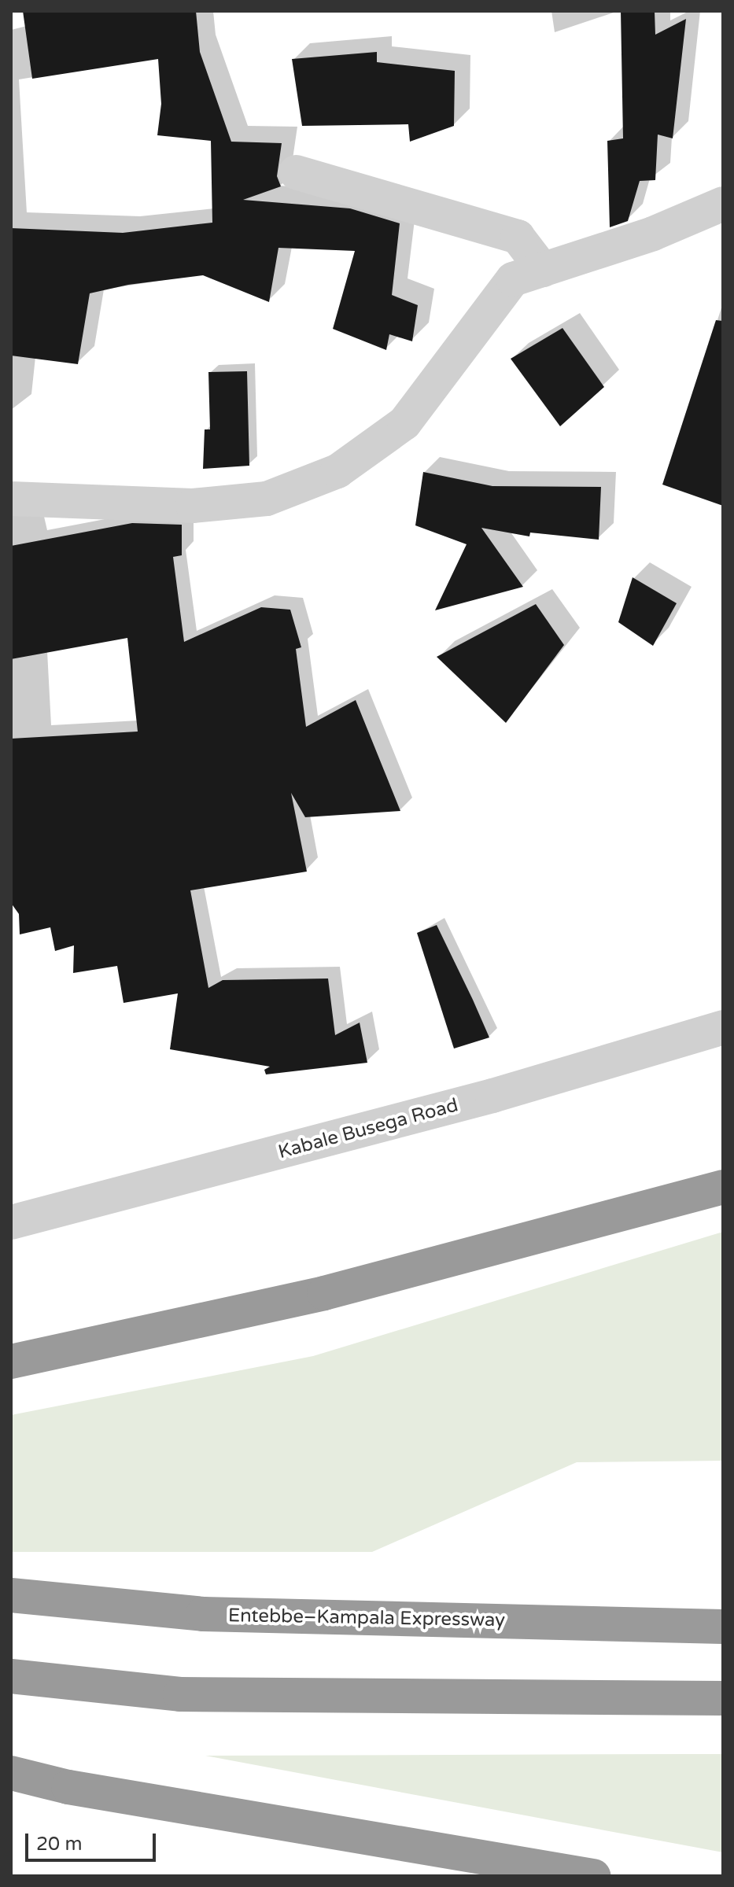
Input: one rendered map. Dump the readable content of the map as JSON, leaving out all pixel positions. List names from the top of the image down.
{
  "streets": {
    "highway": ["Entebbe–Kampala Expressway"],
    "street": ["Kabale Busega Road"]
  },
  "scale_bar": "20 m"
}
